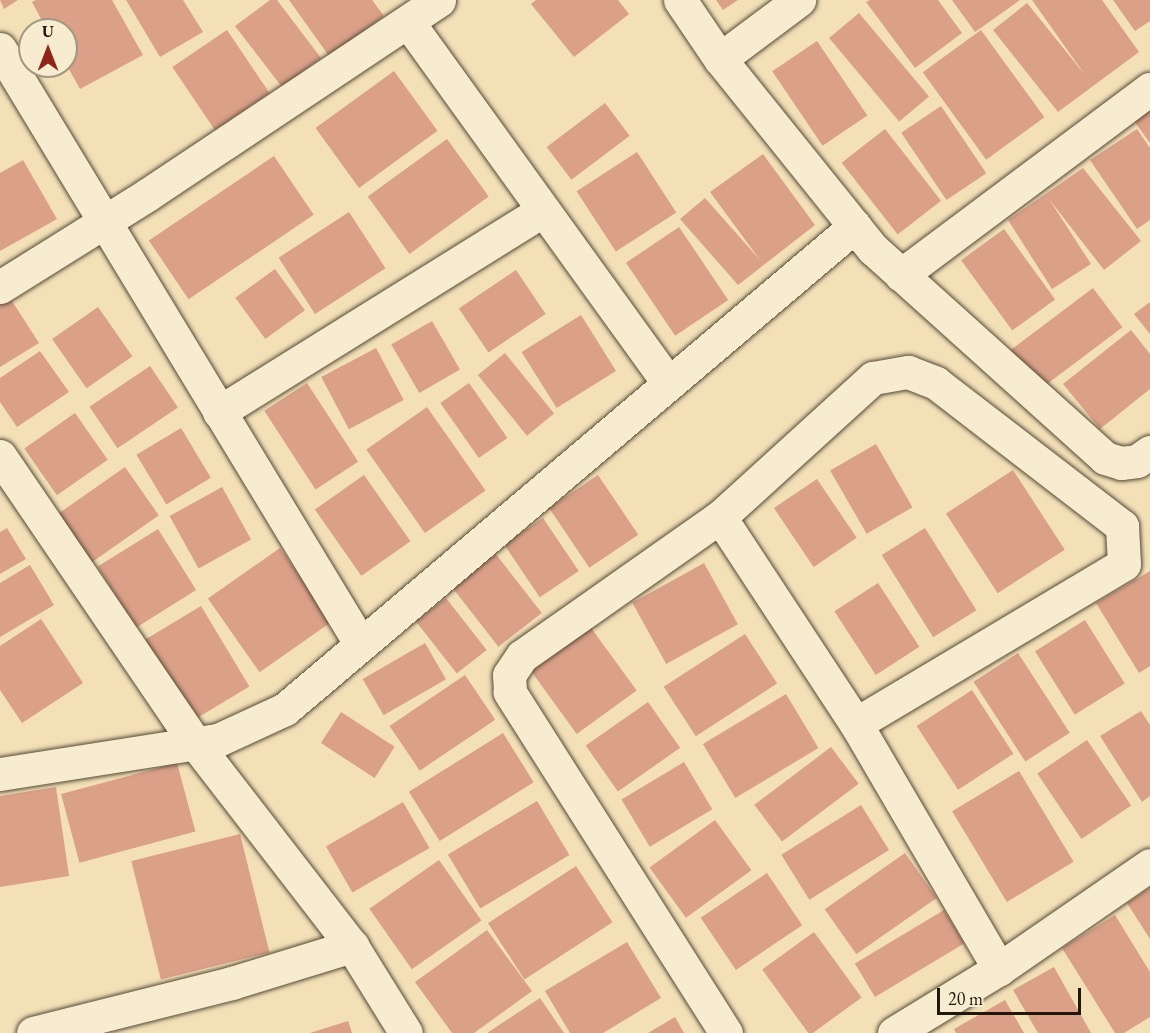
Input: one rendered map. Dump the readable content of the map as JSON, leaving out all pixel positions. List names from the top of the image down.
{
  "scale_bar": "20 m",
  "north": "top"
}
